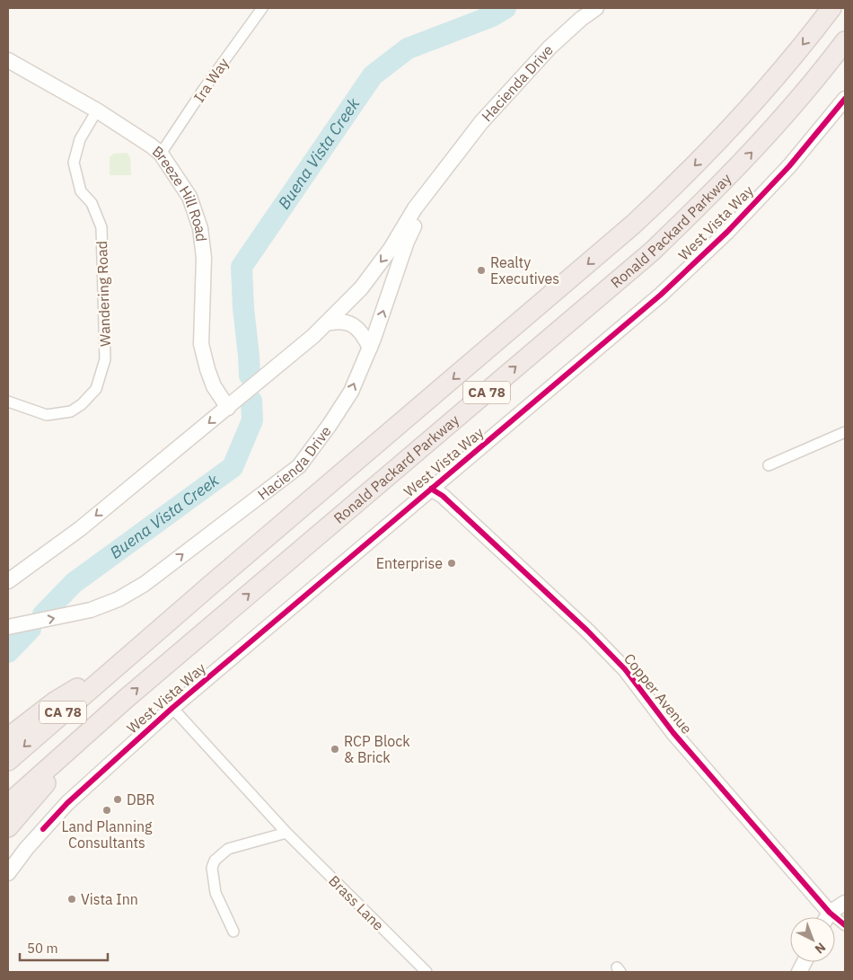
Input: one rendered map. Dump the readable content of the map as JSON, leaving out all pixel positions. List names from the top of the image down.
{
  "streets": {
    "highway": ["Ronald Packard Parkway", "CA 78"],
    "main road": [
      "Hacienda Drive",
      "Breeze Hill Road",
      "West Vista Way",
      "Copper Avenue"
    ],
    "street": ["Ira Way", "Wandering Road", "Brass Lane"]
  },
  "crossings": [
    ["Ira Way", "Breeze Hill Road"],
    ["Hacienda Drive", "Breeze Hill Road"],
    ["Breeze Hill Road", "Wandering Road"],
    ["West Vista Way", "Copper Avenue"],
    ["West Vista Way", "Brass Lane"]
  ],
  "water": ["Buena Vista Creek"],
  "places": [
    "Realty Executives",
    "Enterprise",
    "RCP Block & Brick",
    "DBR",
    "Land Planning Consultants",
    "Vista Inn"
  ],
  "scale_bar": "50 m",
  "north": "bottom right"
}
